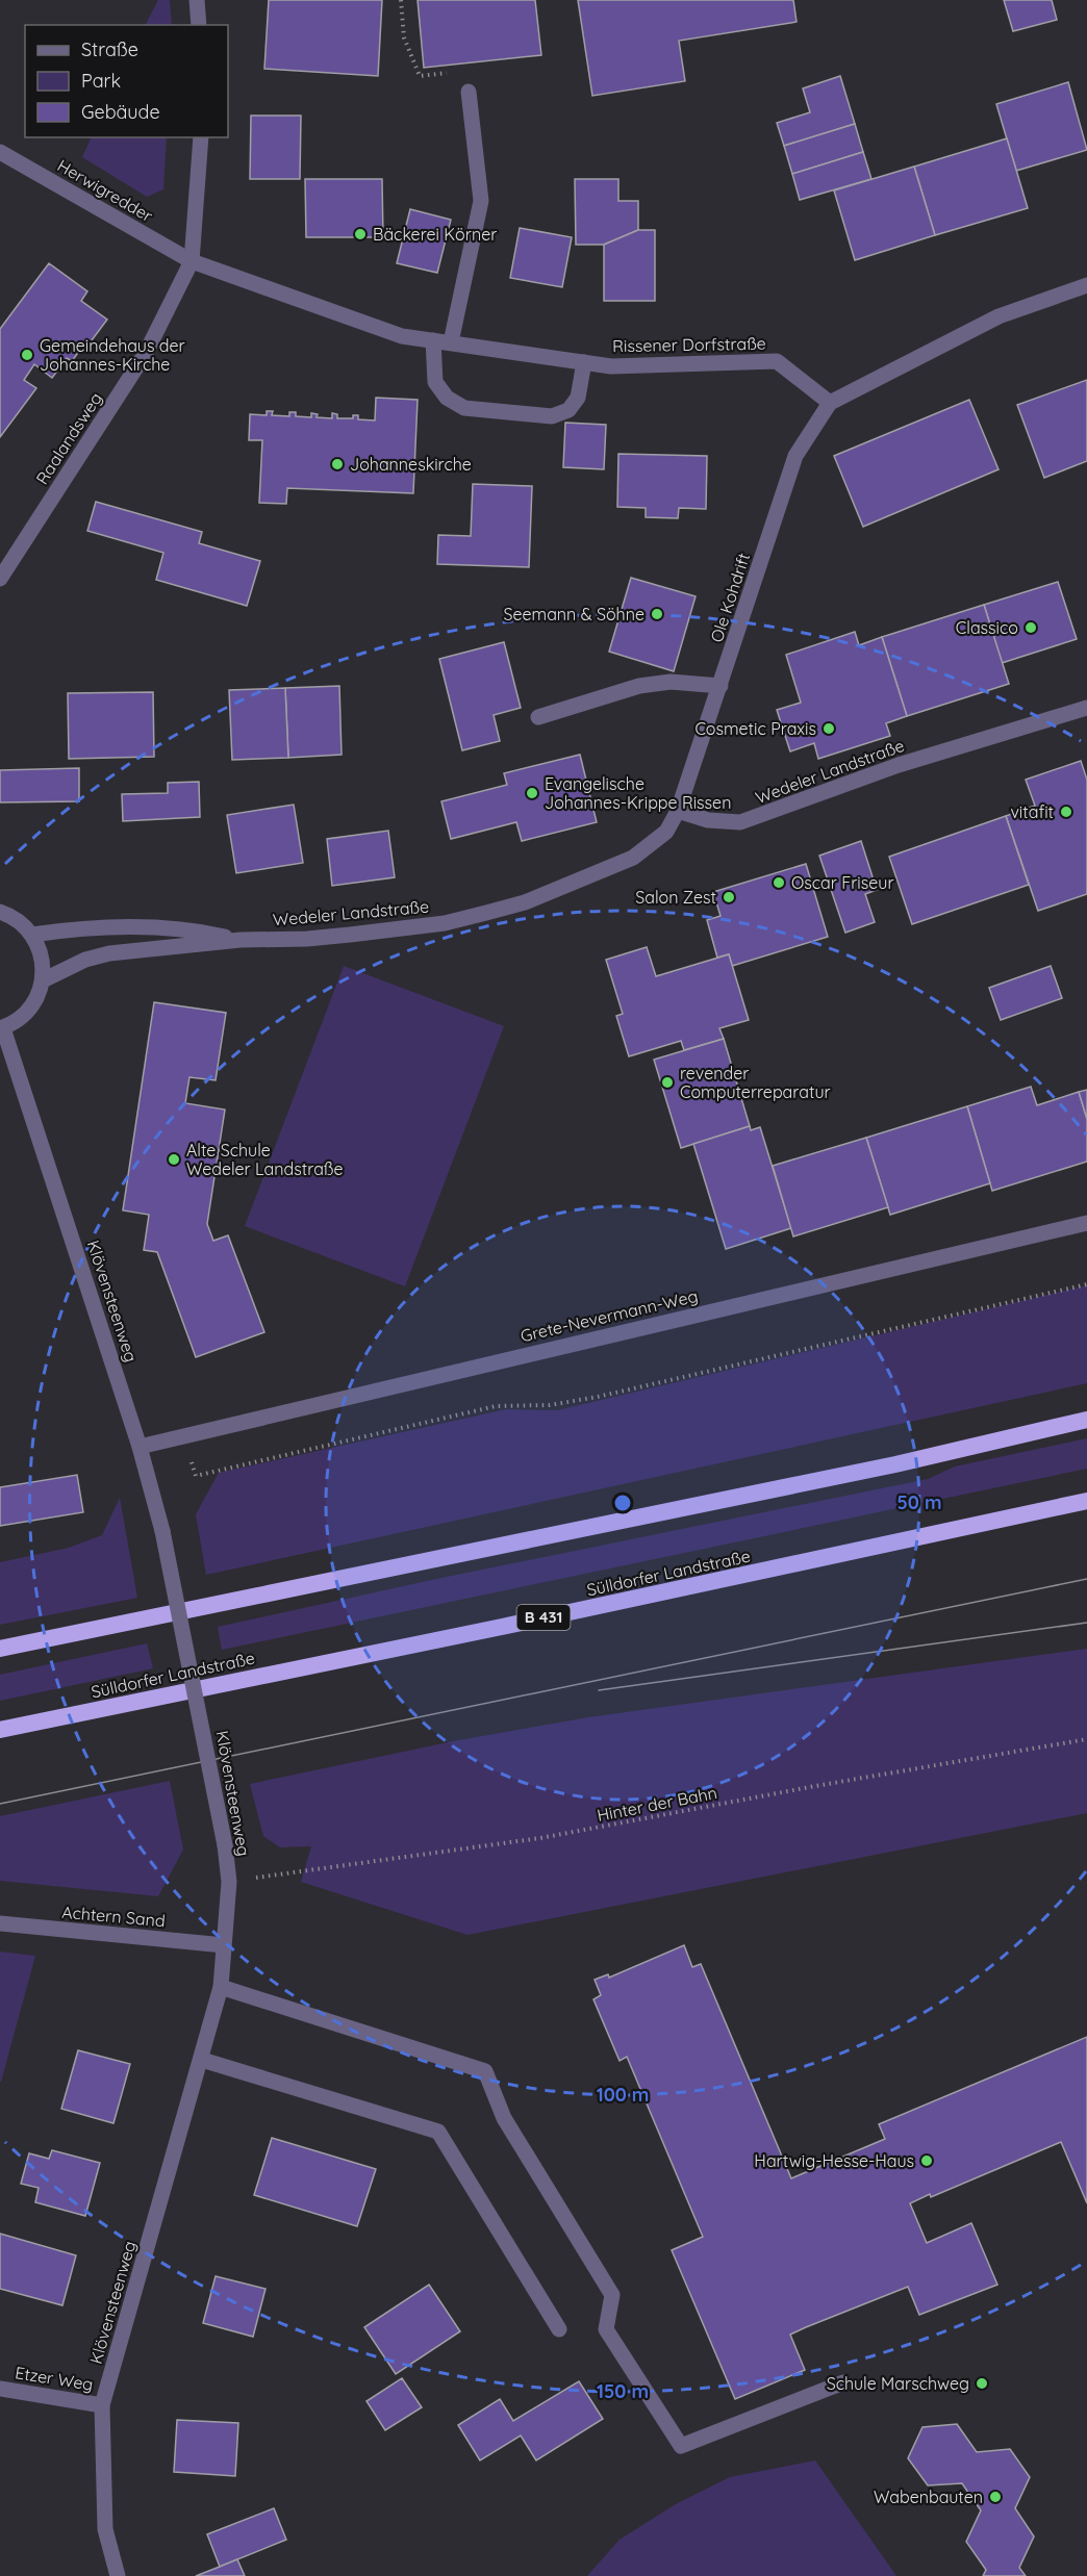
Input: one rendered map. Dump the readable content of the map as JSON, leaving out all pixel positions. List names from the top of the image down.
{
  "streets": {
    "highway": ["Sülldorfer Landstraße", "B 431"],
    "street": [
      "Herwigredder",
      "Rissener Dorfstraße",
      "Raalandsweg",
      "Ole Kohdrift",
      "Wedeler Landstraße",
      "Klövensteenweg",
      "Grete-Nevermann-Weg",
      "Achtern Sand",
      "Etzer Weg"
    ],
    "path": ["Hinter der Bahn"]
  },
  "crossings": [
    ["Herwigredder", "Rissener Dorfstraße"],
    ["Herwigredder", "Raalandsweg"],
    ["Rissener Dorfstraße", "Raalandsweg"],
    ["Rissener Dorfstraße", "Ole Kohdrift"],
    ["Ole Kohdrift", "Wedeler Landstraße"],
    ["Klövensteenweg", "Grete-Nevermann-Weg"],
    ["Klövensteenweg", "Hinter der Bahn"],
    ["Klövensteenweg", "Achtern Sand"],
    ["Klövensteenweg", "Etzer Weg"]
  ],
  "places": [
    "Bäckerei Körner",
    "Gemeindehaus der Johannes-Kirche",
    "Johanneskirche",
    "Seemann & Söhne",
    "Classico",
    "Cosmetic Praxis",
    "Evangelische Johannes-Krippe Rissen",
    "vitafit",
    "Oscar Friseur",
    "Salon Zest",
    "revender Computerreparatur",
    "Alte Schule Wedeler Landstraße",
    "Hartwig-Hesse-Haus",
    "Schule Marschweg",
    "Wabenbauten"
  ],
  "legend": ["Straße", "Park", "Gebäude"],
  "rings": ["50 m", "100 m", "150 m"]
}
